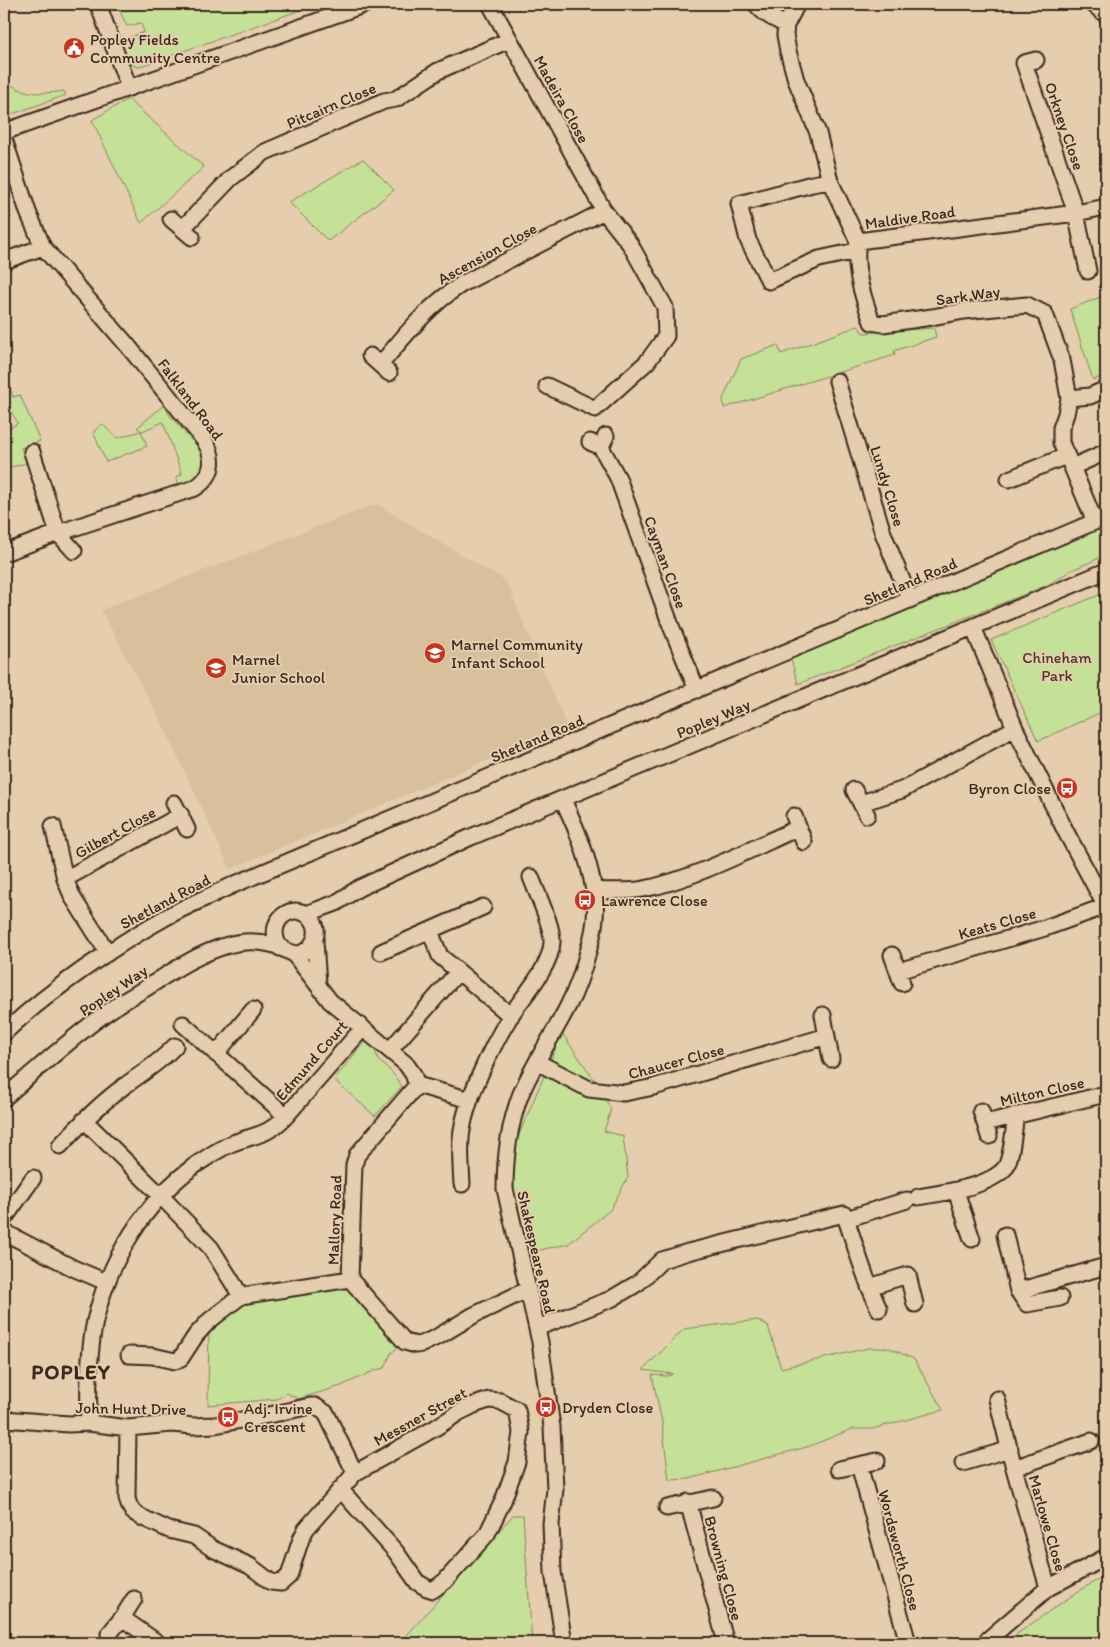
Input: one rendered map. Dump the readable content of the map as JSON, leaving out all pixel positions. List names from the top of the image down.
{
  "streets": {
    "street": [
      "Madeira Close",
      "Pitcairn Close",
      "Orkney Close",
      "Maldive Road",
      "Ascension Close",
      "Sark Way",
      "Falkland Road",
      "Lundy Close",
      "Cayman Close",
      "Shetland Road",
      "Popley Way",
      "Gilbert Close",
      "Keats Close",
      "Edmund Court",
      "Chaucer Close",
      "Milton Close",
      "Mallory Road",
      "Shakespeare Road",
      "John Hunt Drive",
      "Messner Street",
      "Marlowe Close",
      "Wordsworth Close",
      "Browning Close"
    ]
  },
  "crossings": [
    ["Madeira Close", "Pitcairn Close"],
    ["Madeira Close", "Ascension Close"],
    ["Orkney Close", "Maldive Road"],
    ["Maldive Road", "Sark Way"],
    ["Sark Way", "Shetland Road"],
    ["Lundy Close", "Shetland Road"],
    ["Cayman Close", "Shetland Road"],
    ["Shetland Road", "Gilbert Close"],
    ["Popley Way", "Shakespeare Road"],
    ["Edmund Court", "John Hunt Drive"],
    ["Chaucer Close", "Shakespeare Road"],
    ["Mallory Road", "Shakespeare Road"],
    ["John Hunt Drive", "Messner Street"]
  ],
  "districts": ["POPLEY"],
  "parks": ["Chineham Park"],
  "places": {
    "public building": ["Popley Fields Community Centre"],
    "school or university": ["Marnel Community Infant School", "Marnel Junior School"],
    "bus stop": [
      "Byron Close",
      "Lawrence Close",
      "Dryden Close",
      "Adj. Irvine Crescent"
    ]
  }
}
